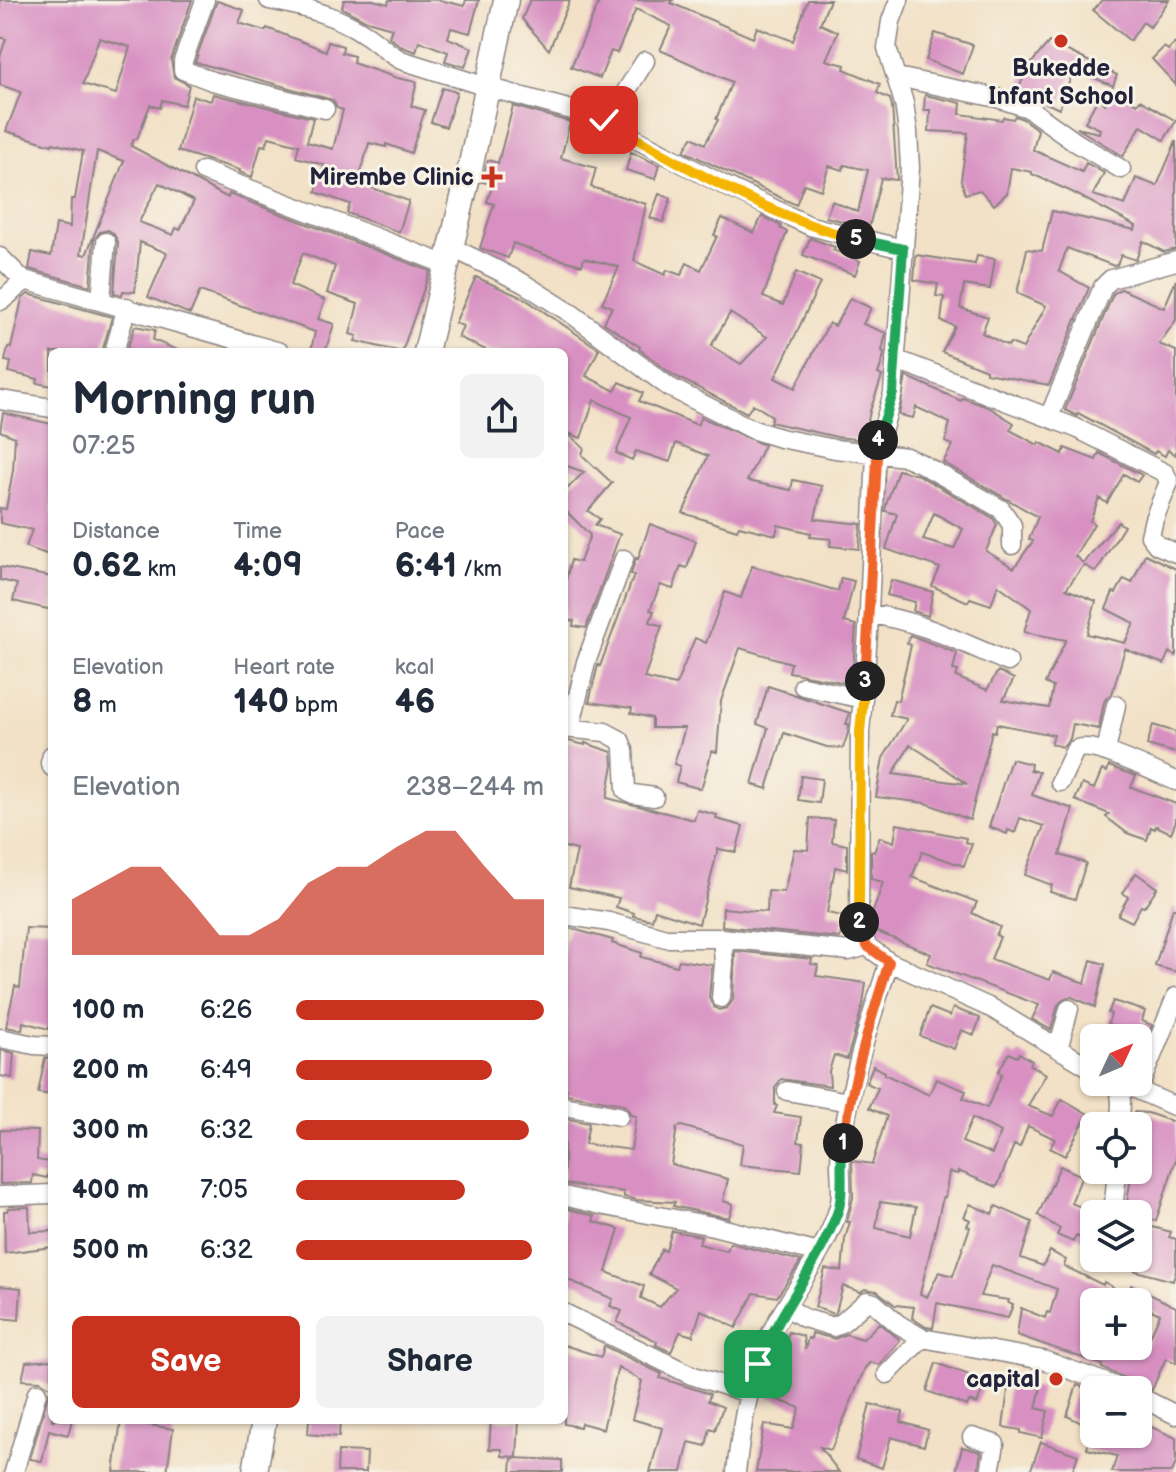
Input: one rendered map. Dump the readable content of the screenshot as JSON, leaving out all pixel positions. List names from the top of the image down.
{
  "places": {
    "other": ["Bukedde Infant School", "capital"],
    "health": ["Mirembe Clinic"]
  },
  "north": "top right",
  "page": {
    "pins": [
      "5",
      "4",
      "3",
      "2",
      "1"
    ],
    "heading": ["Morning run", "07:25"],
    "stats": [
      ["Distance", "0.62 km"],
      ["Time", "4:09"],
      ["Pace", "6:41 /km"],
      ["Elevation", "8 m"],
      ["Heart rate", "140 bpm"],
      ["kcal", "46"]
    ],
    "chart": ["Elevation", "238–244 m"],
    "list": [
      {
        "name": "100 m",
        "note": "6:26"
      },
      {
        "name": "200 m",
        "note": "6:49"
      },
      {
        "name": "300 m",
        "note": "6:32"
      },
      {
        "name": "400 m",
        "note": "7:05"
      },
      {
        "name": "500 m",
        "note": "6:32"
      }
    ],
    "map_buttons": ["+", "−"],
    "buttons": ["Save", "Share"]
  }
}
